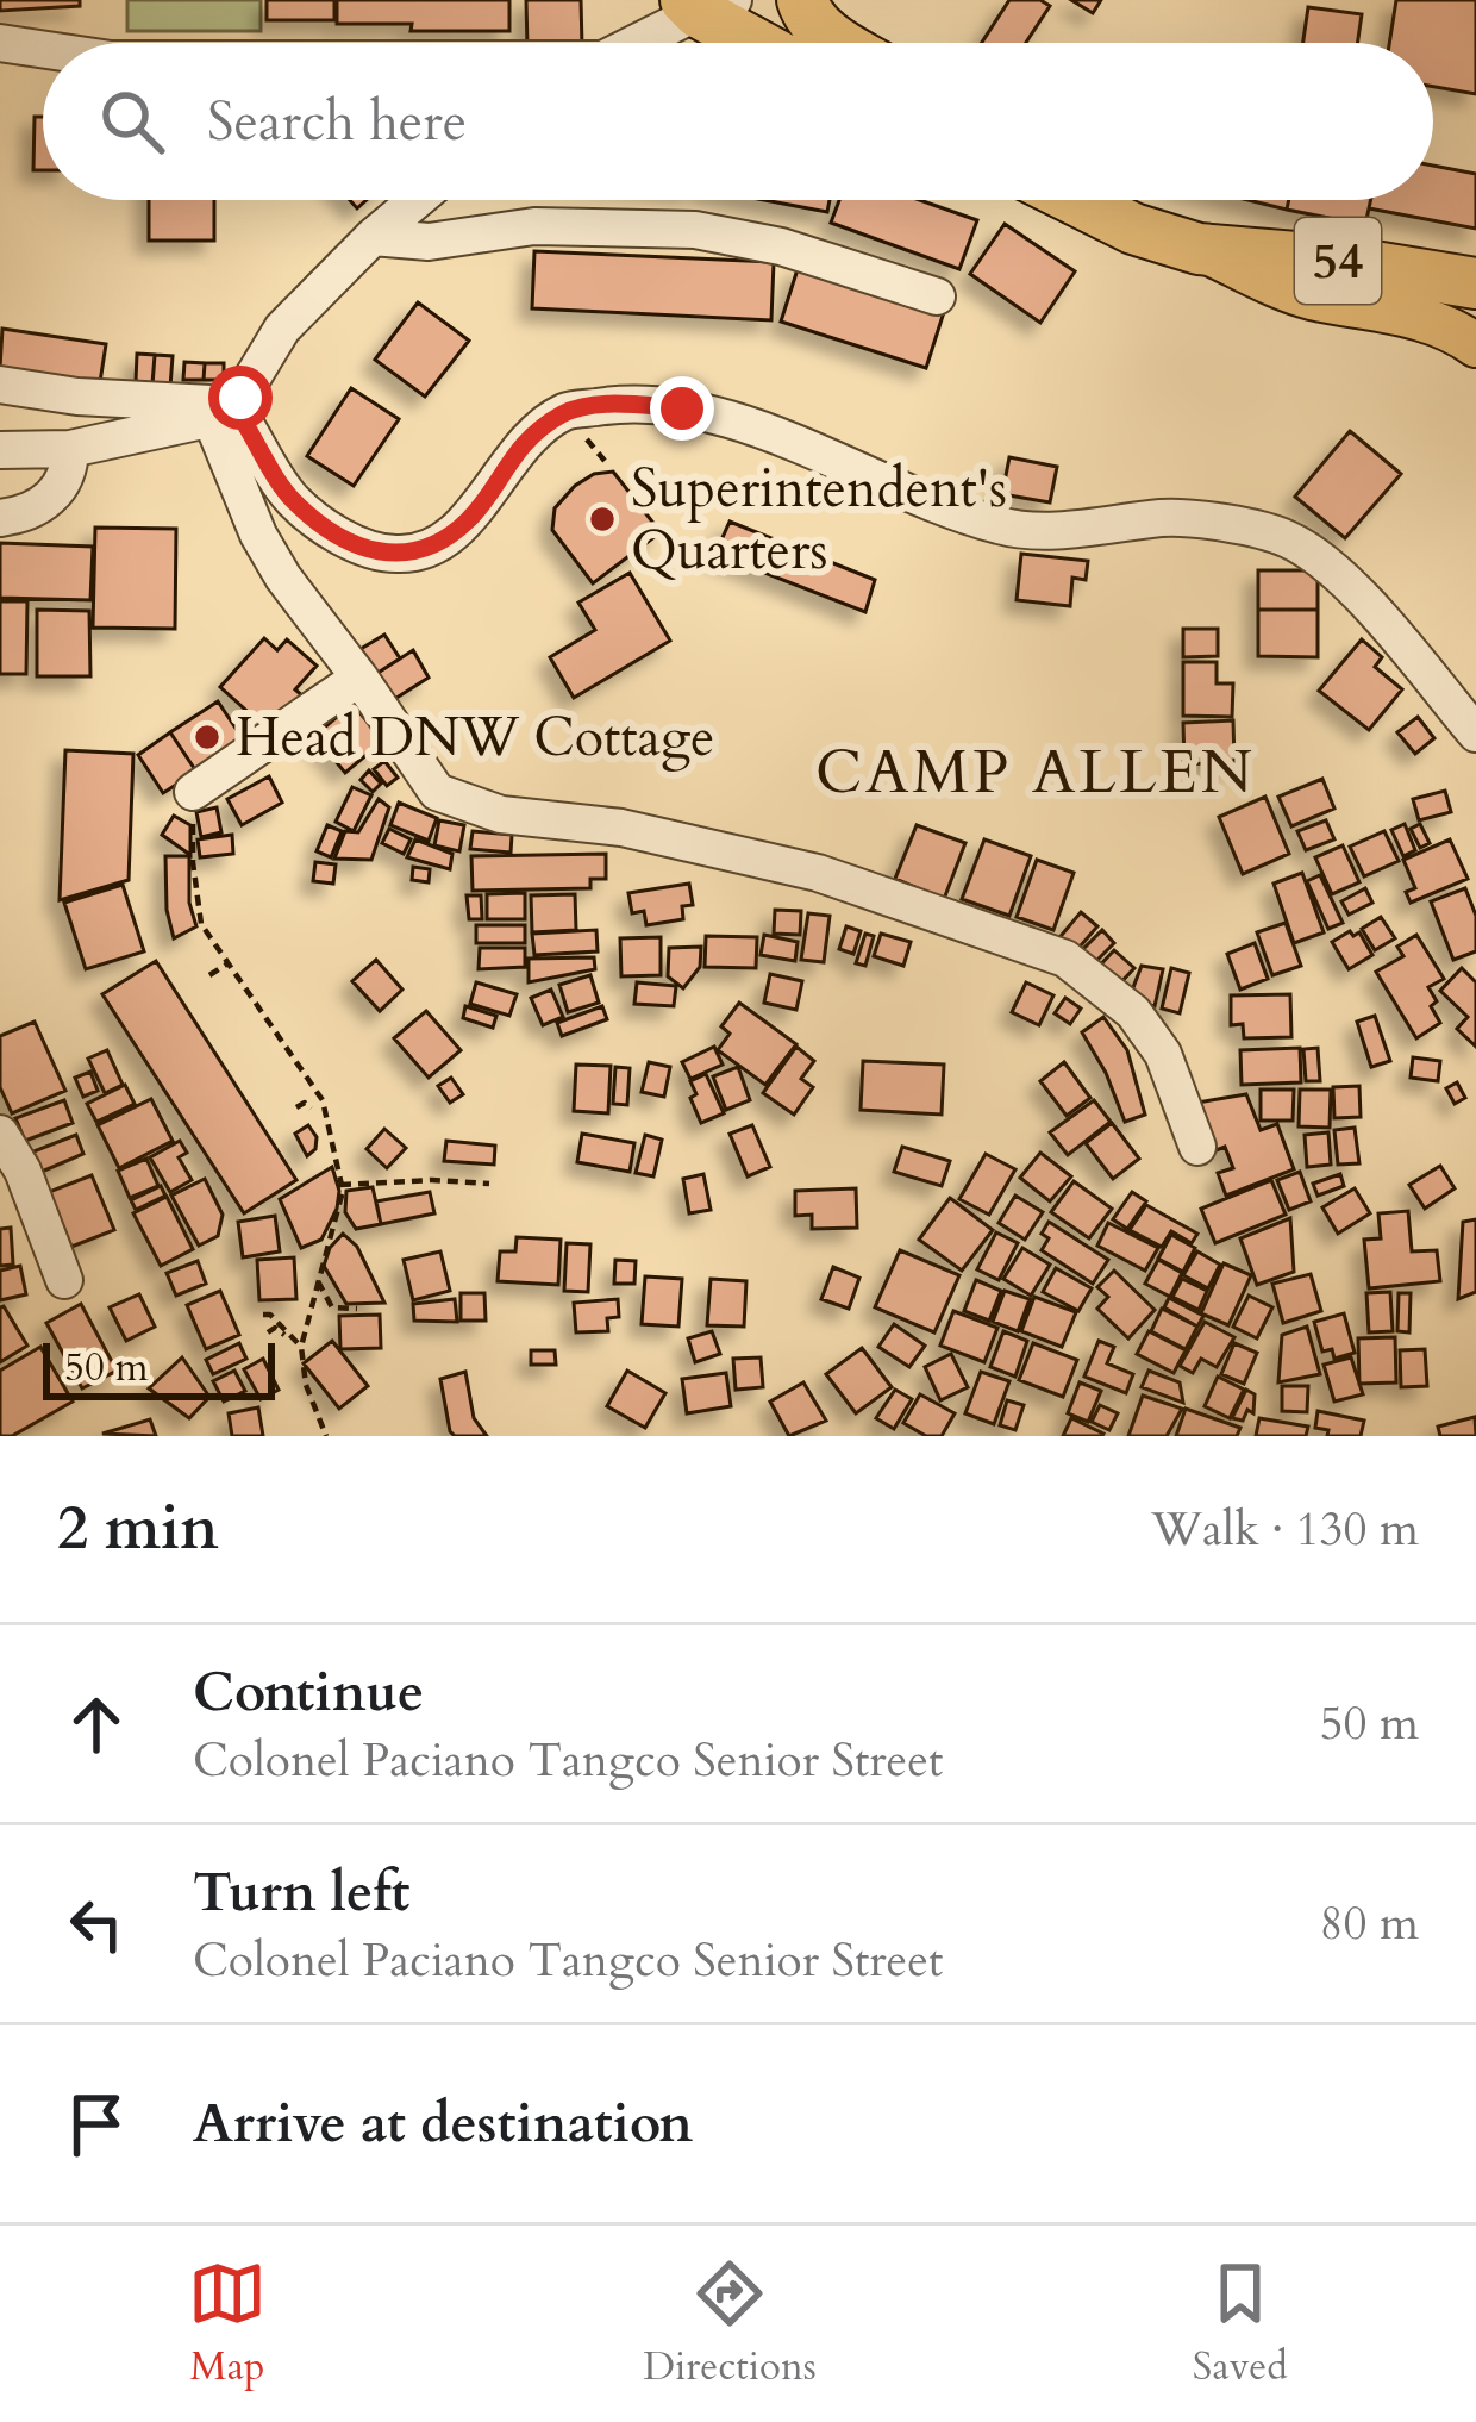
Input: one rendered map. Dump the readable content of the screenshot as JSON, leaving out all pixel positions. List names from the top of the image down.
{
  "streets": {
    "highway": ["54"]
  },
  "districts": ["CAMP ALLEN"],
  "places": ["Superintendent's Quarters", "Head DNW Cottage"],
  "scale_bar": "50 m",
  "page": {
    "search": "Search here",
    "scale": "50 m",
    "heading": ["2 min", "Walk · 130 m"],
    "list": [
      ["Continue", "Colonel Paciano Tangco Senior Street", "50 m"],
      ["Turn left", "Colonel Paciano Tangco Senior Street", "80 m"],
      "Arrive at destination"
    ],
    "nav": ["Map", "Directions", "Saved"]
  }
}
